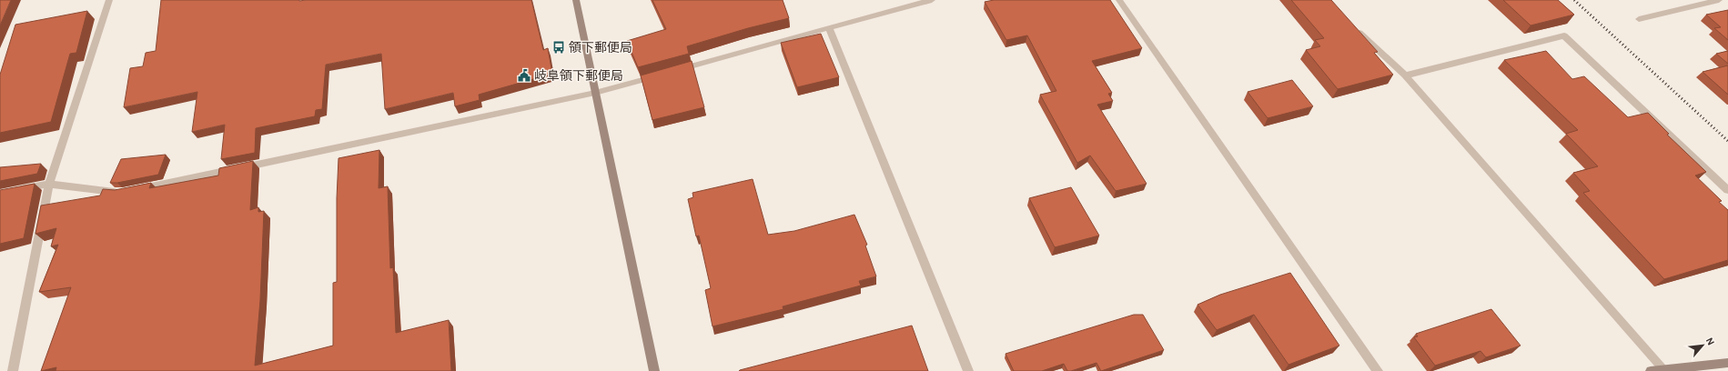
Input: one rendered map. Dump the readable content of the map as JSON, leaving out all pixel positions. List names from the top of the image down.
{
  "places": {
    "bus stop": ["領下郵便局"],
    "public building": ["岐阜領下郵便局"]
  },
  "north": "top right"
}
